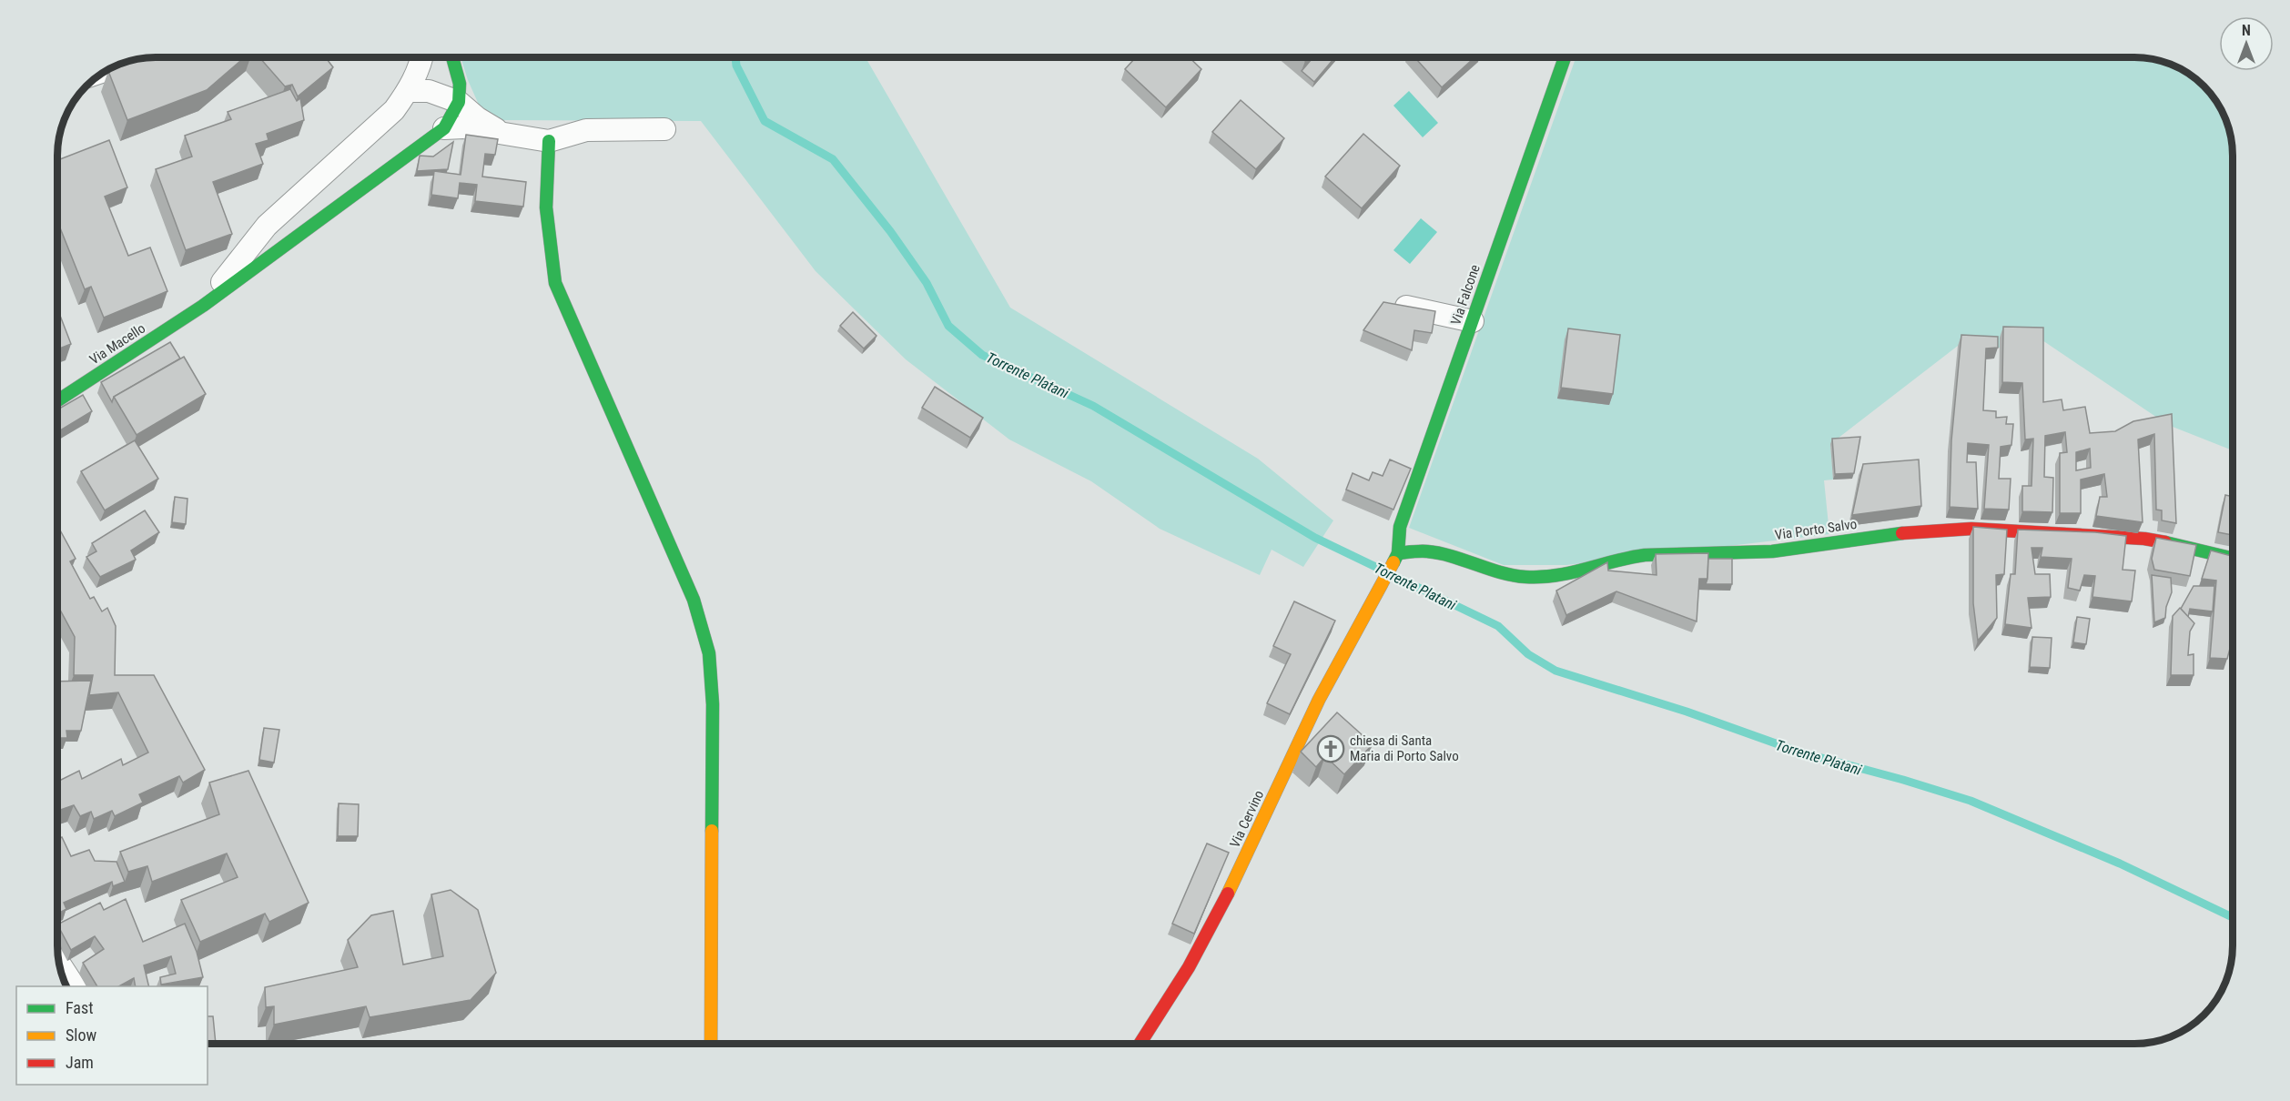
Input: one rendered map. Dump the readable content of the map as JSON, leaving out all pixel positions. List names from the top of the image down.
{
  "streets": {
    "street": [
      "Via Falcone",
      "Via Macello",
      "Via Porto Salvo",
      "Via Cervino"
    ]
  },
  "crossings": [
    ["Via Falcone", "Via Porto Salvo"],
    ["Via Falcone", "Via Cervino"],
    ["Via Porto Salvo", "Via Cervino"]
  ],
  "water": ["Torrente Platani"],
  "places": {
    "church": ["chiesa di Santa Maria di Porto Salvo"]
  },
  "legend": ["Fast", "Slow", "Jam"],
  "north": "top"
}
